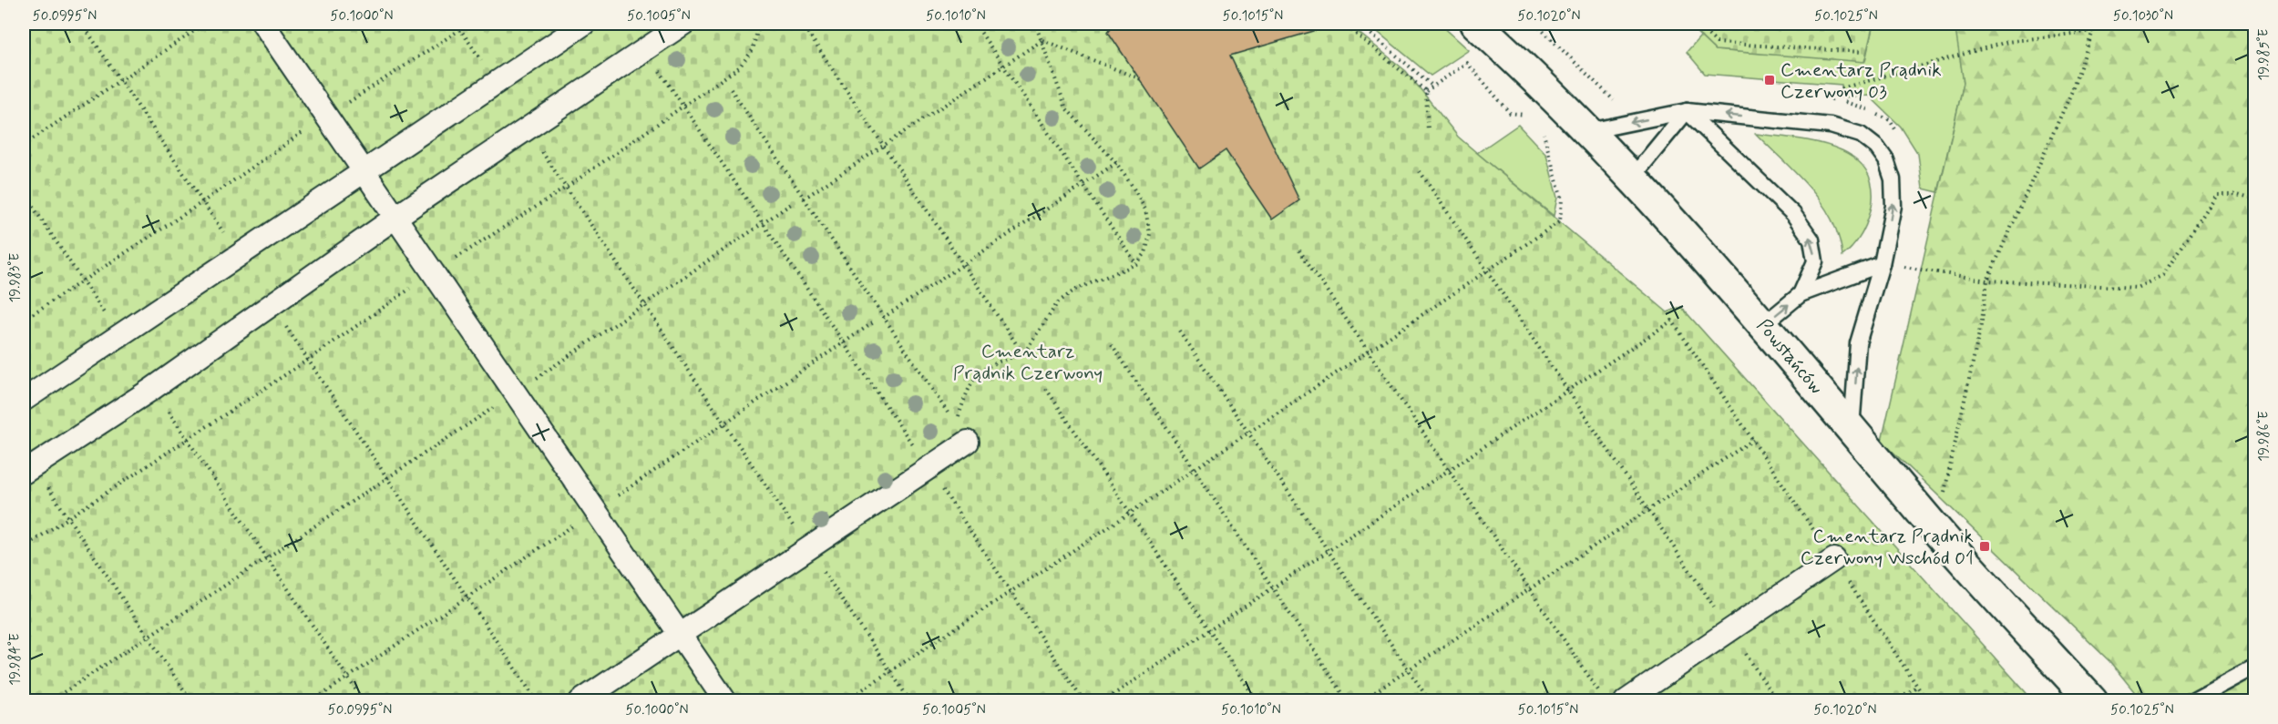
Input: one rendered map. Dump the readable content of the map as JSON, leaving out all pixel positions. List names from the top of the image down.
{
  "streets": {
    "street": ["Powstańców"]
  },
  "parks": ["Cmentarz Prądnik Czerwony"],
  "places": {
    "transit": ["Cmentarz Prądnik Czerwony 03", "Cmentarz Prądnik Czerwony Wschód 01"]
  },
  "coordinates": [
    "50.0995°N",
    "50.1000°N",
    "50.1005°N",
    "50.1010°N",
    "50.1015°N",
    "50.1020°N",
    "50.1025°N",
    "50.1030°N",
    "19.985°E",
    "19.983°E",
    "19.986°E",
    "19.984°E"
  ]
}
